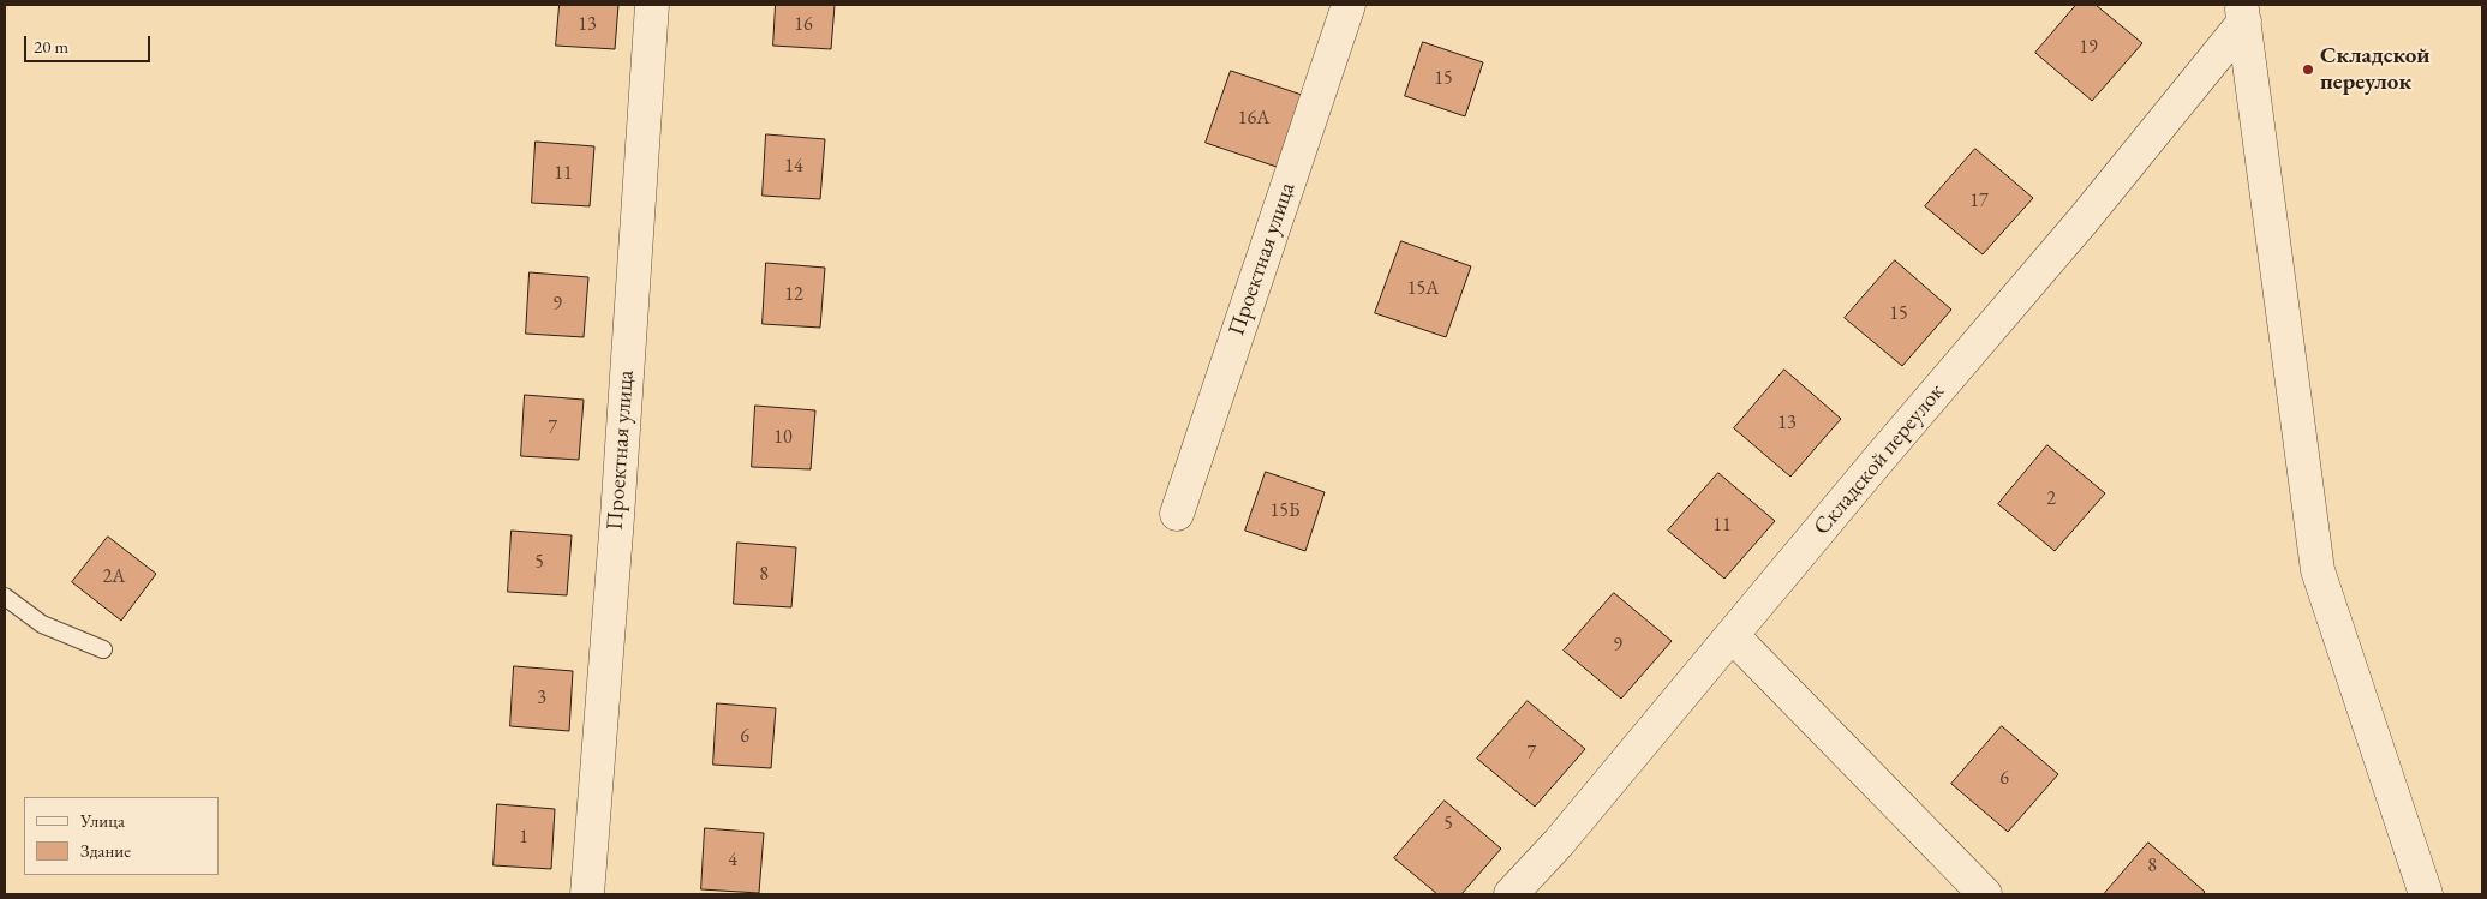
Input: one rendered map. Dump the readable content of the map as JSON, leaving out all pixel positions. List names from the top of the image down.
{
  "streets": {
    "street": ["Проектная улица", "Складской переулок"]
  },
  "places": ["Складской переулок"],
  "house_numbers": [
    "13",
    "16",
    "19",
    "15",
    "16А",
    "14",
    "11",
    "17",
    "15А",
    "12",
    "9",
    "15",
    "13",
    "7",
    "10",
    "2",
    "15Б",
    "11",
    "5",
    "8",
    "2А",
    "9",
    "3",
    "6",
    "7",
    "6",
    "5",
    "1",
    "4",
    "8"
  ],
  "legend": ["Улица", "Здание"],
  "scale_bar": "20 m"
}
